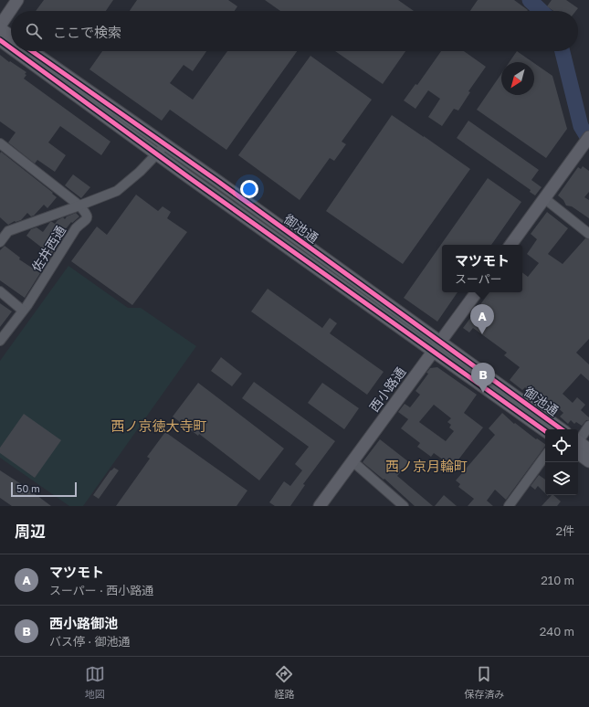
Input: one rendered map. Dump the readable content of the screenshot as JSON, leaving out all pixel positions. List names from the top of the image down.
{
  "streets": {
    "street": ["御池通", "佐井西通", "西小路通"]
  },
  "crossings": [
    ["御池通", "西小路通"]
  ],
  "districts": ["西ノ京徳大寺町", "西ノ京月輪町"],
  "scale_bar": "50 m",
  "north": "bottom left",
  "page": {
    "search": "ここで検索",
    "popup": ["マツモト", "スーパー"],
    "pins": ["A", "B"],
    "scale": "50 m",
    "heading": ["周辺", "2件"],
    "list": [
      {
        "mark": "A",
        "name": "マツモト",
        "note": "スーパー · 西小路通",
        "value": "210 m"
      },
      {
        "mark": "B",
        "name": "西小路御池",
        "note": "バス停 · 御池通",
        "value": "240 m"
      }
    ],
    "nav": ["地図", "経路", "保存済み"]
  }
}
